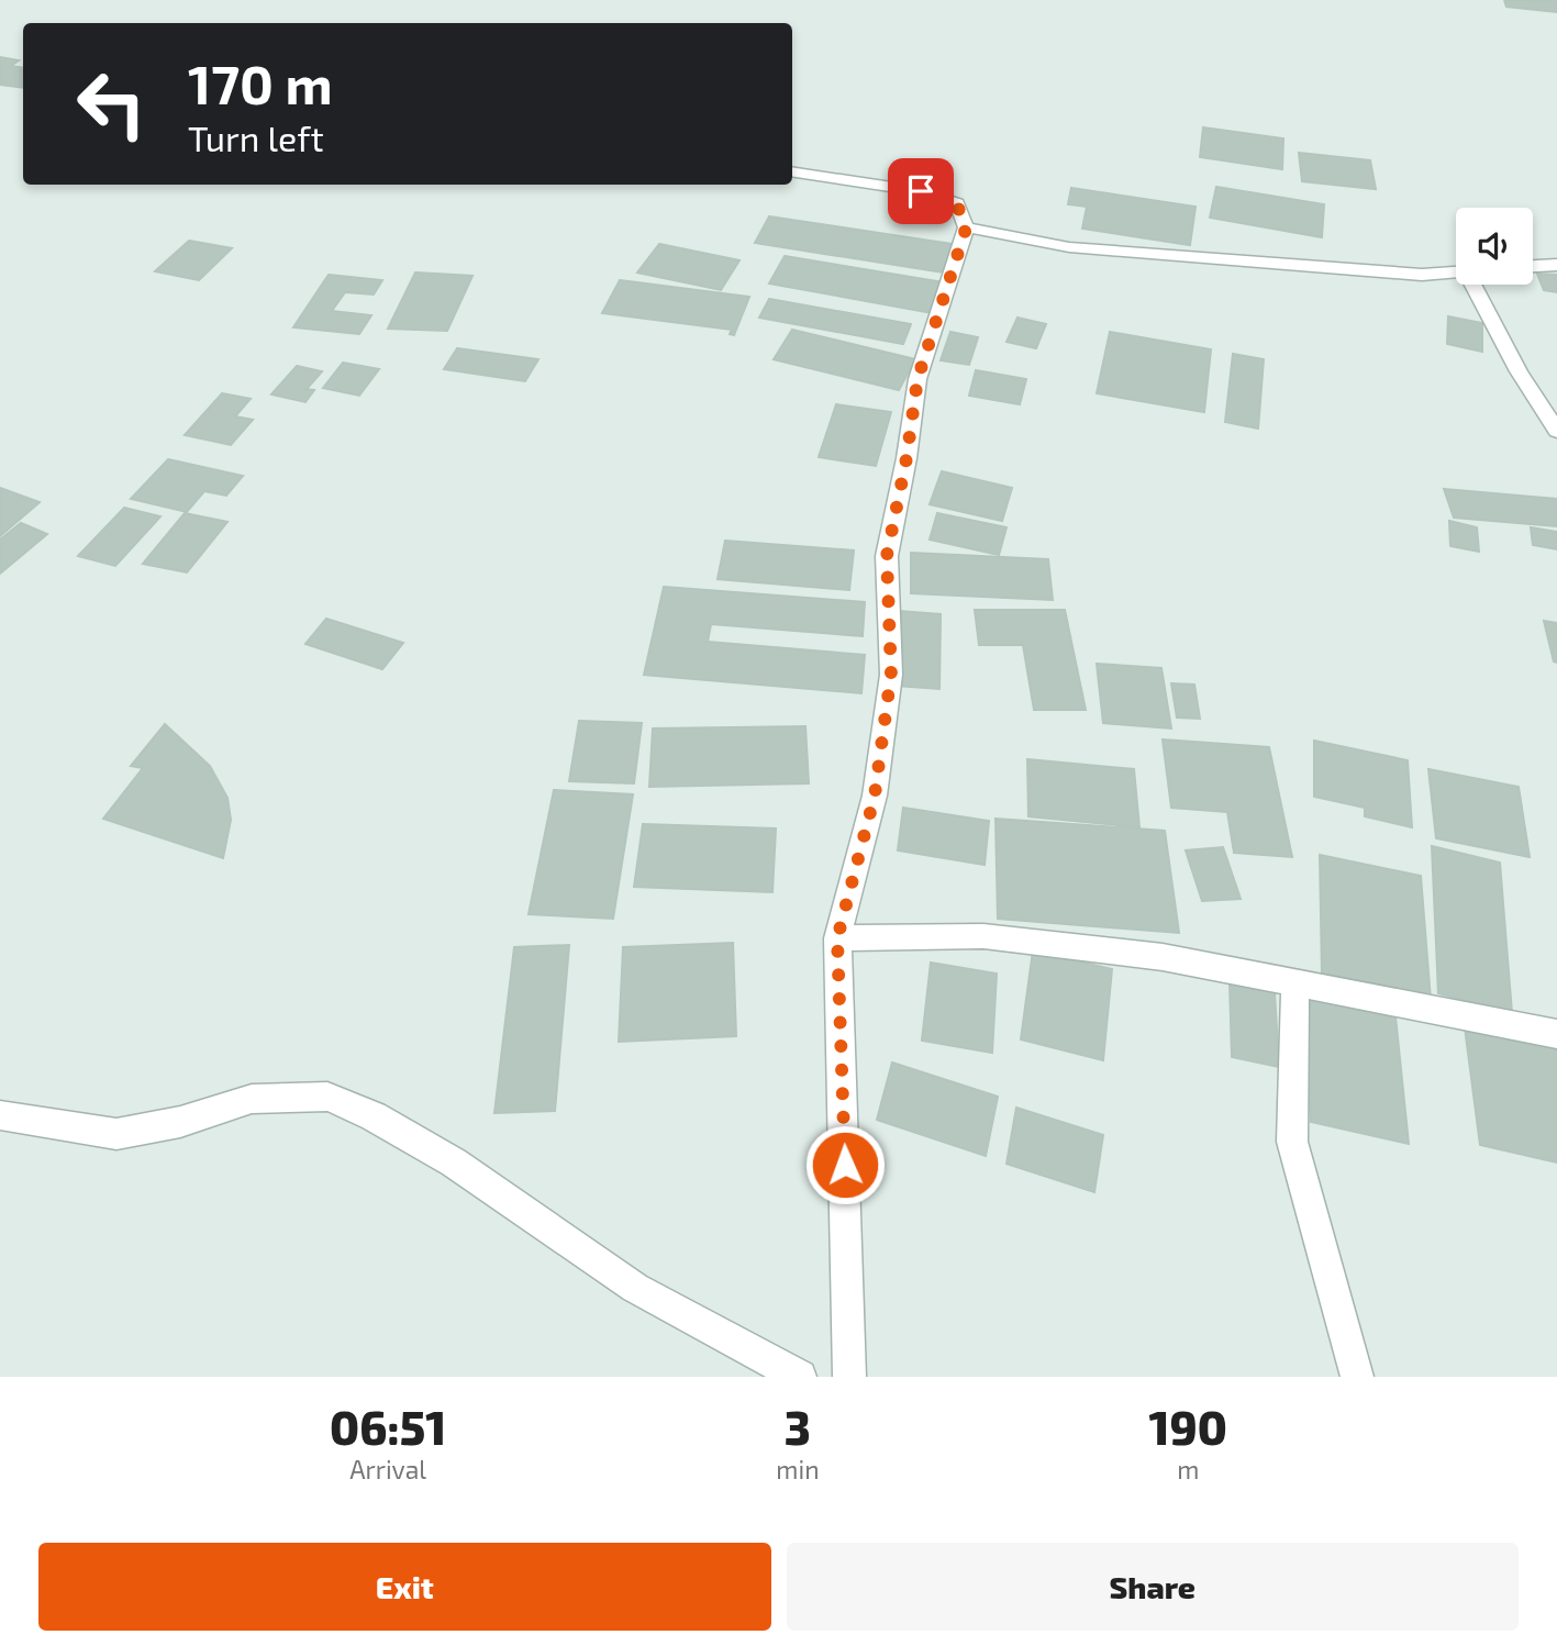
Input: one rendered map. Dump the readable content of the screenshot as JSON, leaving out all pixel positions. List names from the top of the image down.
{
  "page": {
    "turn": ["170 m", "Turn left"],
    "eta": [
      "06:51",
      "Arrival",
      "3",
      "min",
      "190",
      "m"
    ],
    "buttons": ["Exit", "Share"]
  }
}
